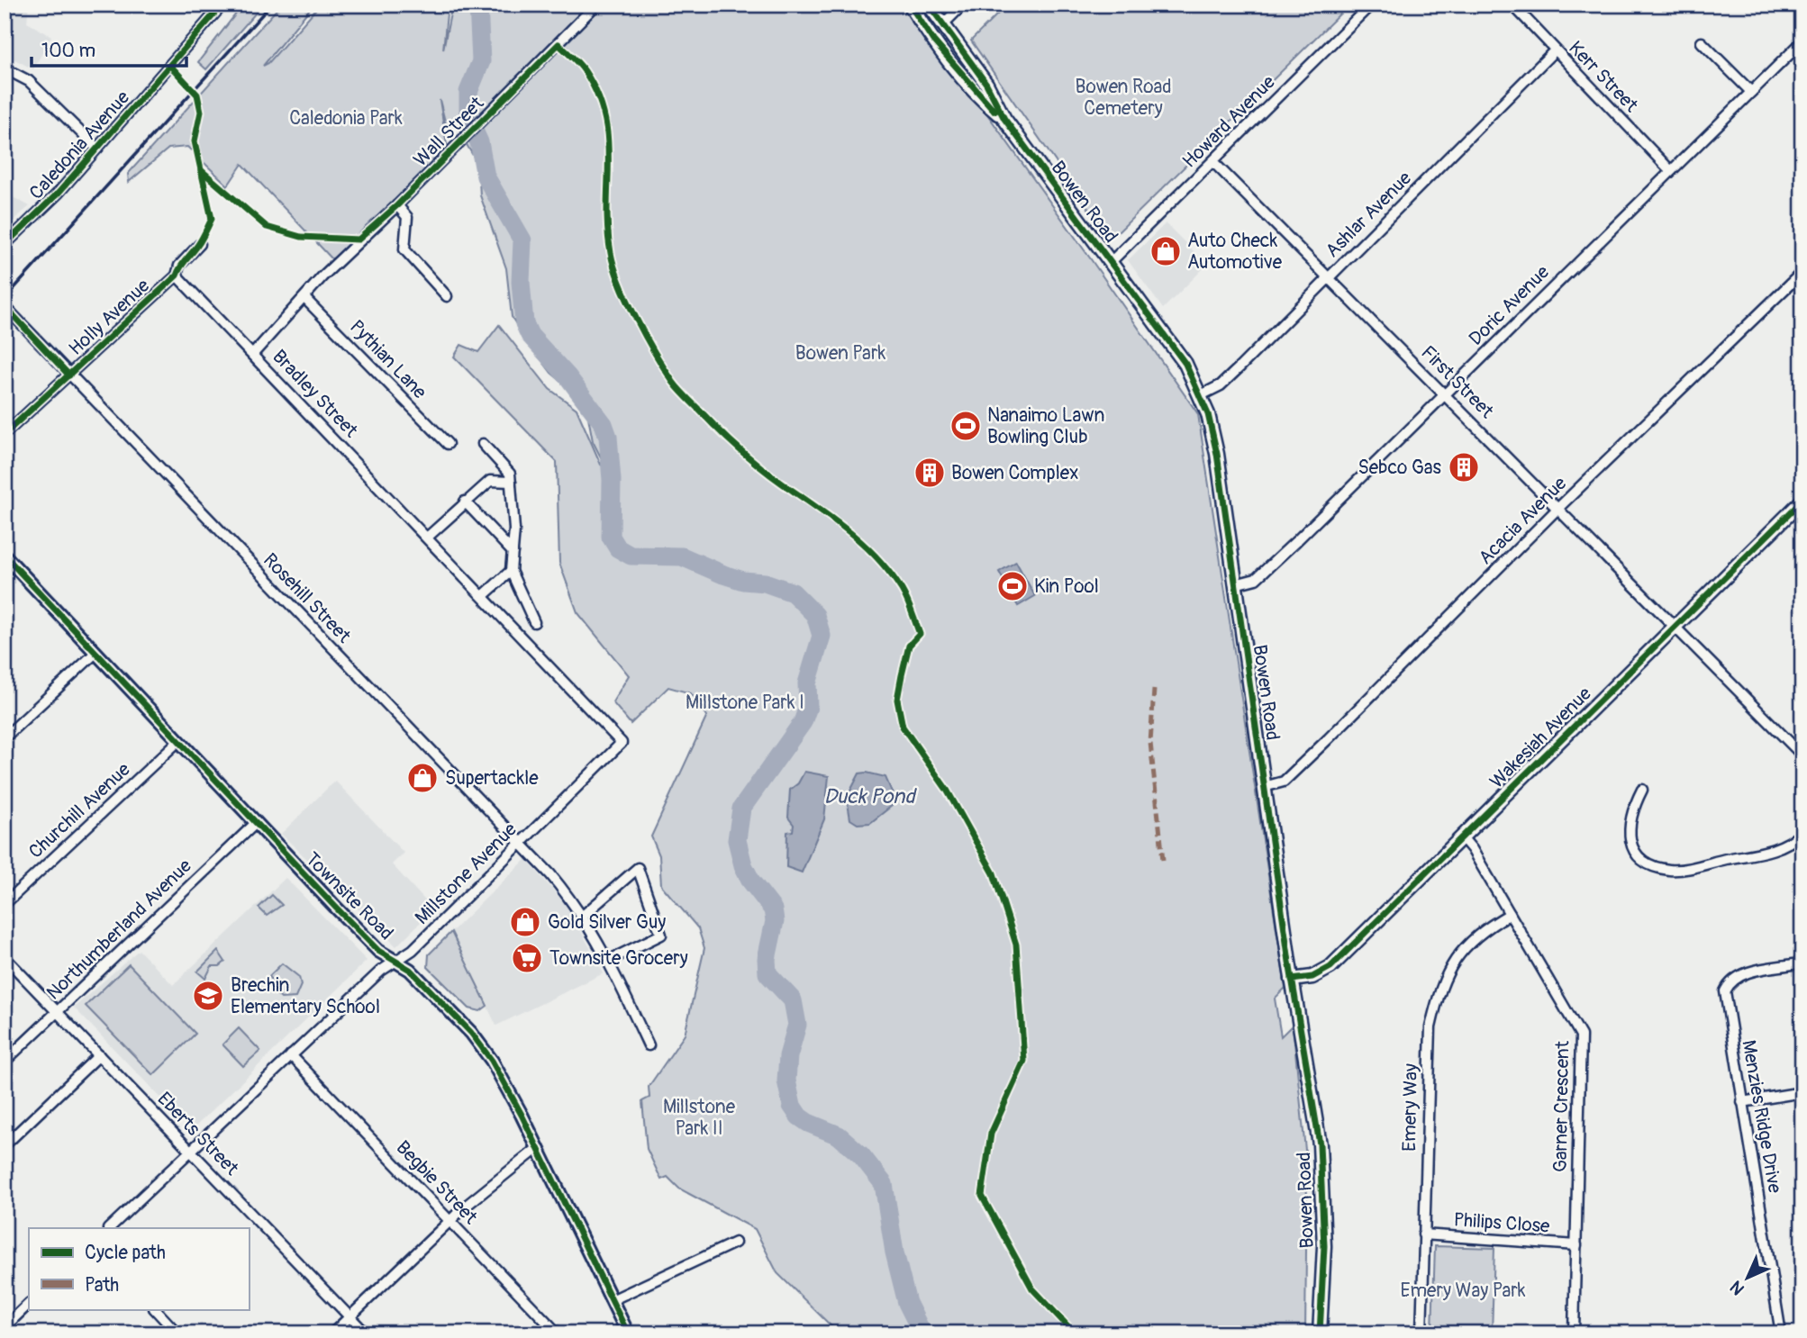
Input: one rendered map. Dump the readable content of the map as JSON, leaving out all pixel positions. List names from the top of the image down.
{
  "streets": {
    "main road": ["Bowen Road", "Wakesiah Avenue"],
    "street": [
      "Kerr Street",
      "Howard Avenue",
      "Wall Street",
      "Caledonia Avenue",
      "Ashlar Avenue",
      "Doric Avenue",
      "Holly Avenue",
      "Pythian Lane",
      "First Street",
      "Bradley Street",
      "Acacia Avenue",
      "Rosehill Street",
      "Churchill Avenue",
      "Millstone Avenue",
      "Townsite Road",
      "Northumberland Avenue",
      "Garner Crescent",
      "Emery Way",
      "Menzies Ridge Drive",
      "Eberts Street",
      "Begbie Street",
      "Philips Close"
    ]
  },
  "crossings": [
    ["Kerr Street", "Ashlar Avenue"],
    ["Kerr Street", "Doric Avenue"],
    ["Howard Avenue", "Bowen Road"],
    ["Howard Avenue", "First Street"],
    ["Wall Street", "Pythian Lane"],
    ["Wall Street", "Bradley Street"],
    ["Bowen Road", "Ashlar Avenue"],
    ["Bowen Road", "Doric Avenue"],
    ["Bowen Road", "Acacia Avenue"],
    ["Bowen Road", "Wakesiah Avenue"],
    ["Ashlar Avenue", "First Street"],
    ["Doric Avenue", "First Street"],
    ["Holly Avenue", "Bradley Street"],
    ["Holly Avenue", "Rosehill Street"],
    ["First Street", "Acacia Avenue"],
    ["First Street", "Wakesiah Avenue"],
    ["Bradley Street", "Millstone Avenue"],
    ["Rosehill Street", "Millstone Avenue"],
    ["Wakesiah Avenue", "Garner Crescent"],
    ["Churchill Avenue", "Townsite Road"],
    ["Millstone Avenue", "Townsite Road"],
    ["Millstone Avenue", "Eberts Street"],
    ["Millstone Avenue", "Begbie Street"],
    ["Townsite Road", "Northumberland Avenue"],
    ["Northumberland Avenue", "Eberts Street"],
    ["Garner Crescent", "Emery Way"],
    ["Garner Crescent", "Philips Close"],
    ["Emery Way", "Philips Close"]
  ],
  "water": ["Duck Pond"],
  "parks": [
    "Bowen Road Cemetery",
    "Caledonia Park",
    "Bowen Park",
    "Millstone Park I",
    "Millstone Park II",
    "Emery Way Park"
  ],
  "places": {
    "shop": ["Auto Check Automotive", "Supertackle", "Gold Silver Guy"],
    "sports": ["Nanaimo Lawn Bowling Club", "Kin Pool"],
    "building": ["Sebco Gas", "Bowen Complex"],
    "supermarket": ["Townsite Grocery"],
    "school or university": ["Brechin Elementary School"]
  },
  "legend": ["Cycle path", "Path"],
  "scale_bar": "100 m",
  "north": "bottom left"
}
